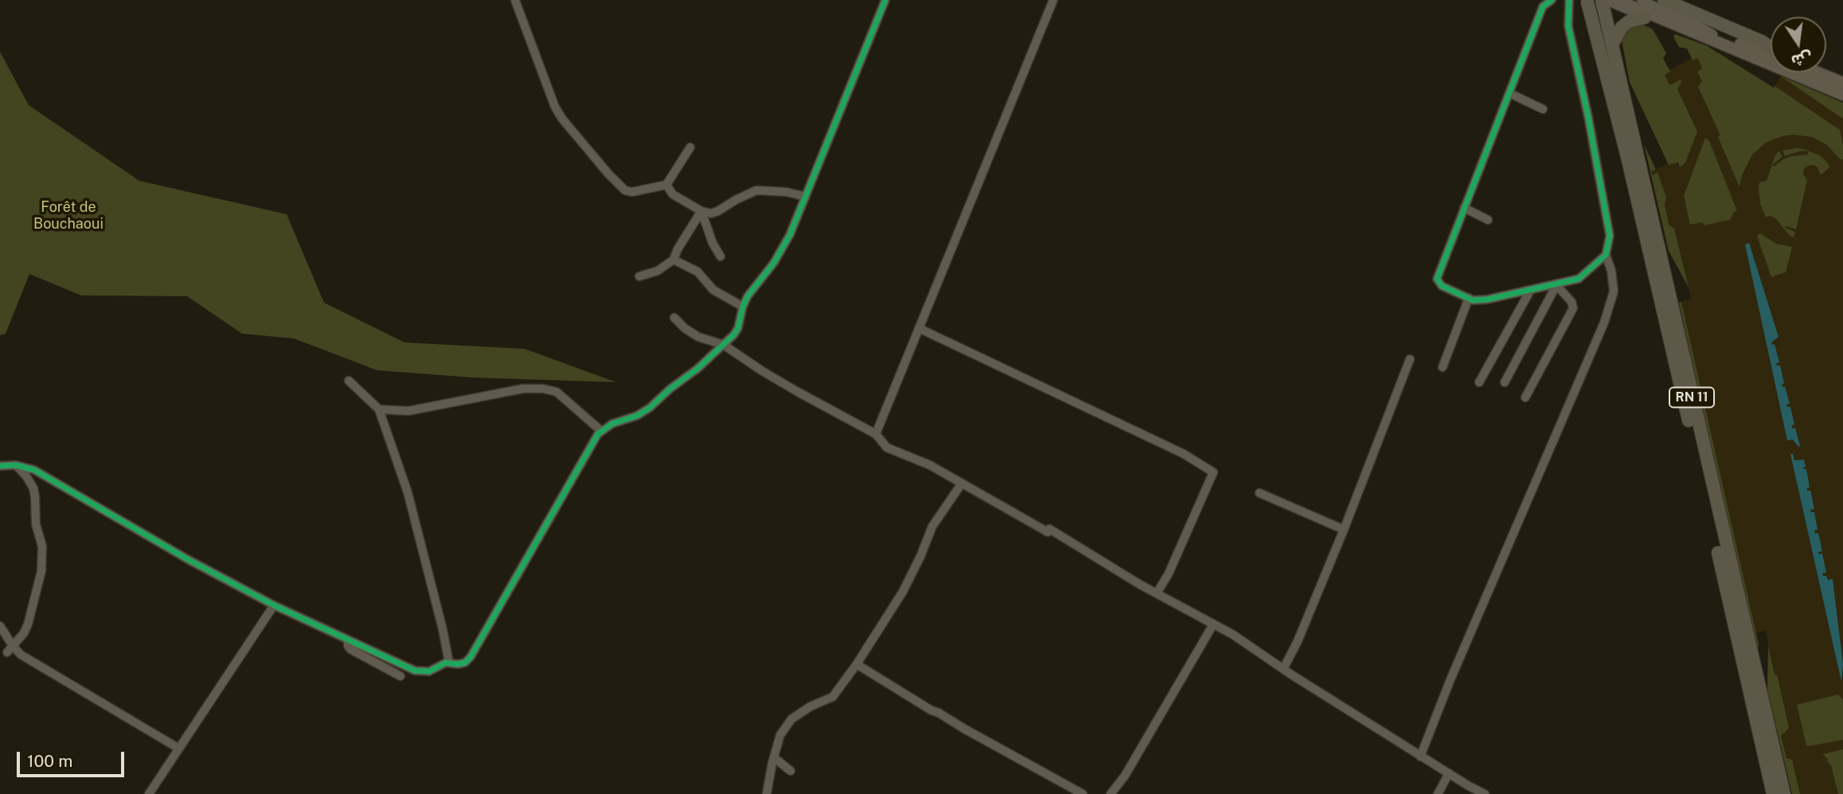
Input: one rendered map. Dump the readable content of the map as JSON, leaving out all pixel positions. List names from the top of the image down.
{
  "streets": {
    "highway": ["RN 11"]
  },
  "parks": ["Forêt de Bouchaoui"],
  "scale_bar": "100 m",
  "north": "bottom"
}
